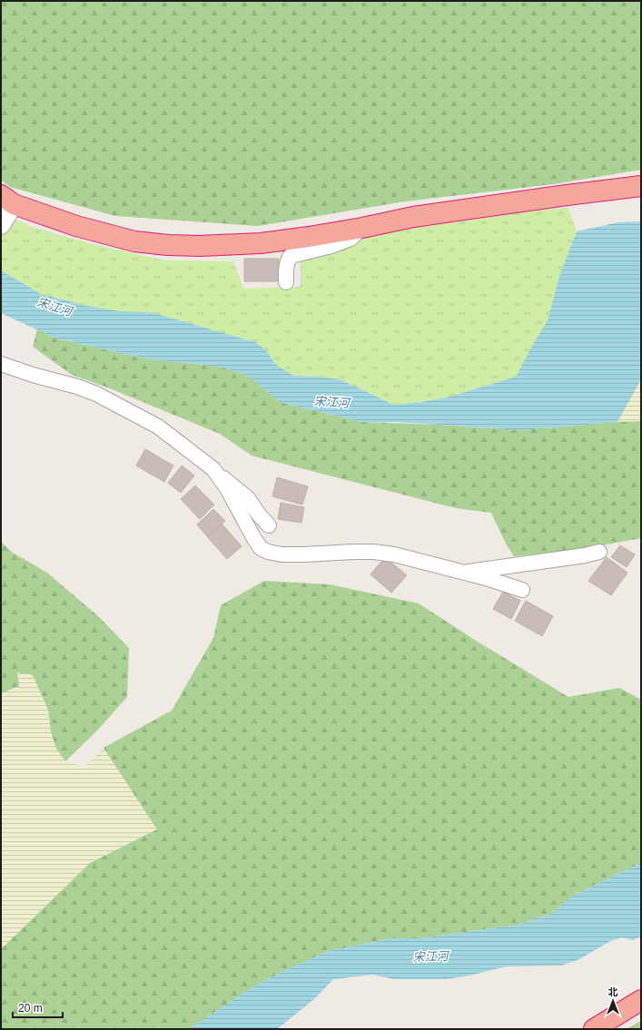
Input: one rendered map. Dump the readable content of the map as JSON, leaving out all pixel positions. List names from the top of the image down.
{
  "water": ["宋江河"],
  "scale_bar": "20 m",
  "north": "top"
}
